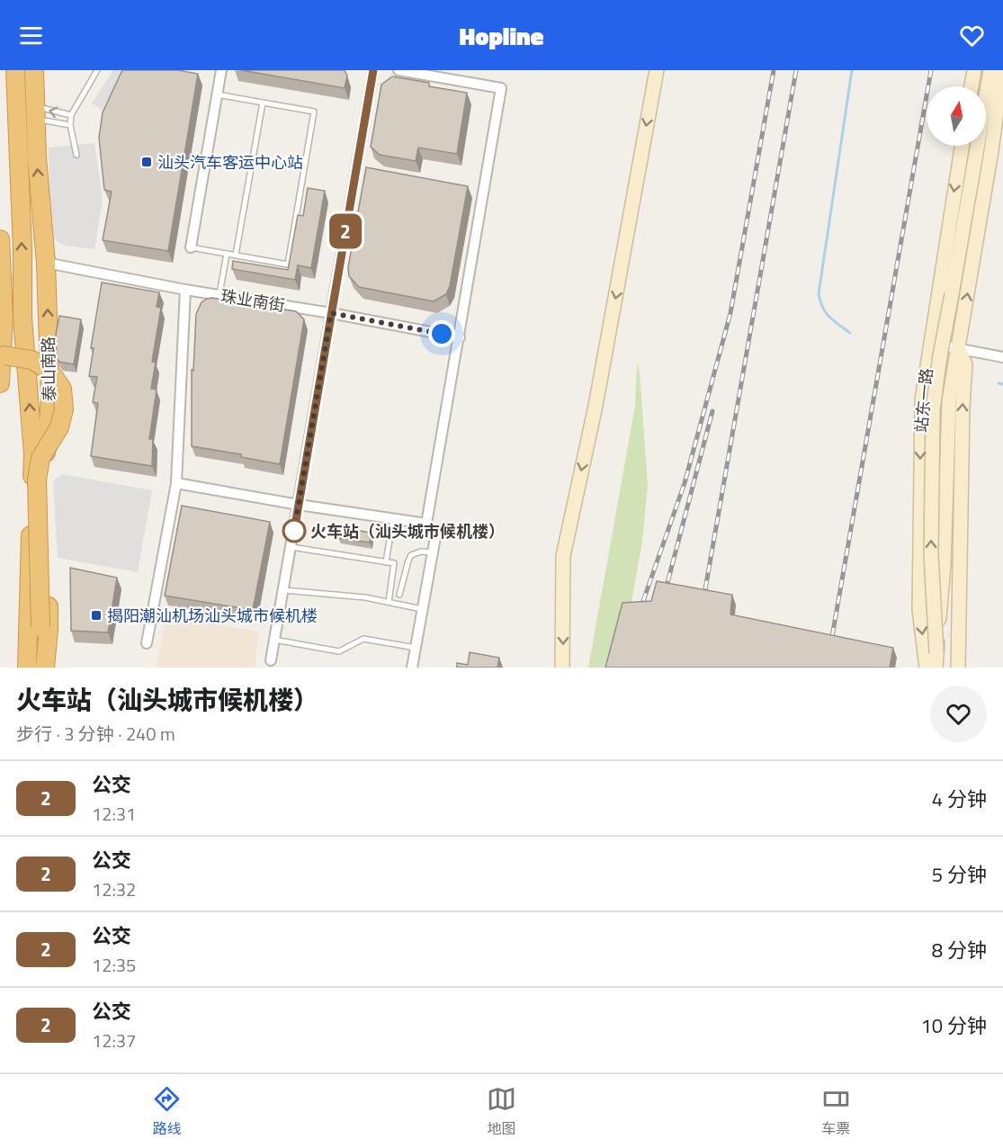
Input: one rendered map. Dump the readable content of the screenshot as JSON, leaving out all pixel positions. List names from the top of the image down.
{
  "streets": {
    "highway": ["泰山南路"],
    "street": ["珠业南街", "站东一路"]
  },
  "crossings": [
    ["珠业南街", "泰山南路"]
  ],
  "places": {
    "transit": ["汕头汽车客运中心站", "揭阳潮汕机场汕头城市候机楼"],
    "other": ["火车站（汕头城市候机楼）"]
  },
  "lines": ["bus line 2"],
  "north": "top",
  "page": {
    "header": "Hopline",
    "on_map": "2",
    "heading": ["火车站（汕头城市候机楼）", "步行 · 3 分钟 · 240 m"],
    "list": [
      {
        "mark": "2",
        "name": "公交",
        "note": "12:31",
        "value": "4 分钟"
      },
      {
        "mark": "2",
        "name": "公交",
        "note": "12:32",
        "value": "5 分钟"
      },
      {
        "mark": "2",
        "name": "公交",
        "note": "12:35",
        "value": "8 分钟"
      },
      {
        "mark": "2",
        "name": "公交",
        "note": "12:37",
        "value": "10 分钟"
      }
    ],
    "tabs": ["路线", "地图", "车票"]
  }
}
